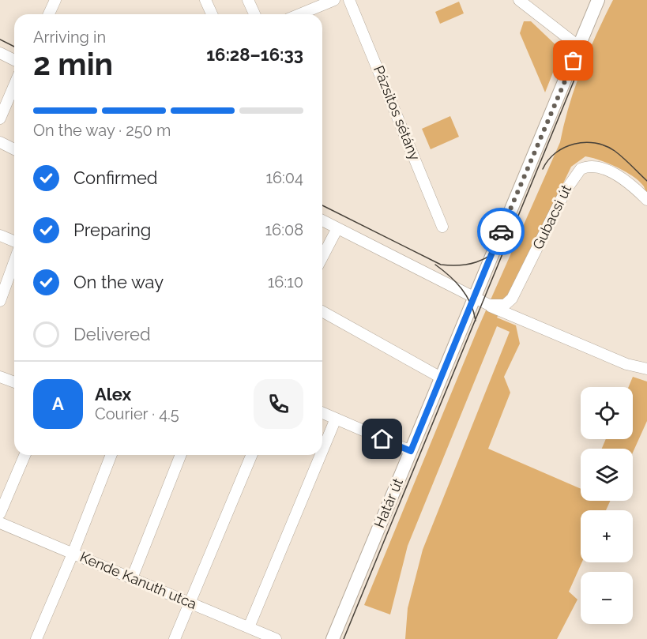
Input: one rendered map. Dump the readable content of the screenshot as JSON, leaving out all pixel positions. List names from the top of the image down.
{
  "streets": {
    "main road": ["Határ út"],
    "street": ["Pázsitos sétány", "Gubacsi út", "Kende Kanuth utca"]
  },
  "page": {
    "heading": ["2 min", "Arriving in", "16:28–16:33"],
    "panel": ["Alex", "Courier · 4.5"],
    "bar": "On the way · 250 m",
    "list": [
      ["Confirmed", "16:04"],
      ["Preparing", "16:08"],
      ["On the way", "16:10"],
      "Delivered"
    ],
    "round": "A",
    "map_buttons": ["+", "−"]
  }
}
